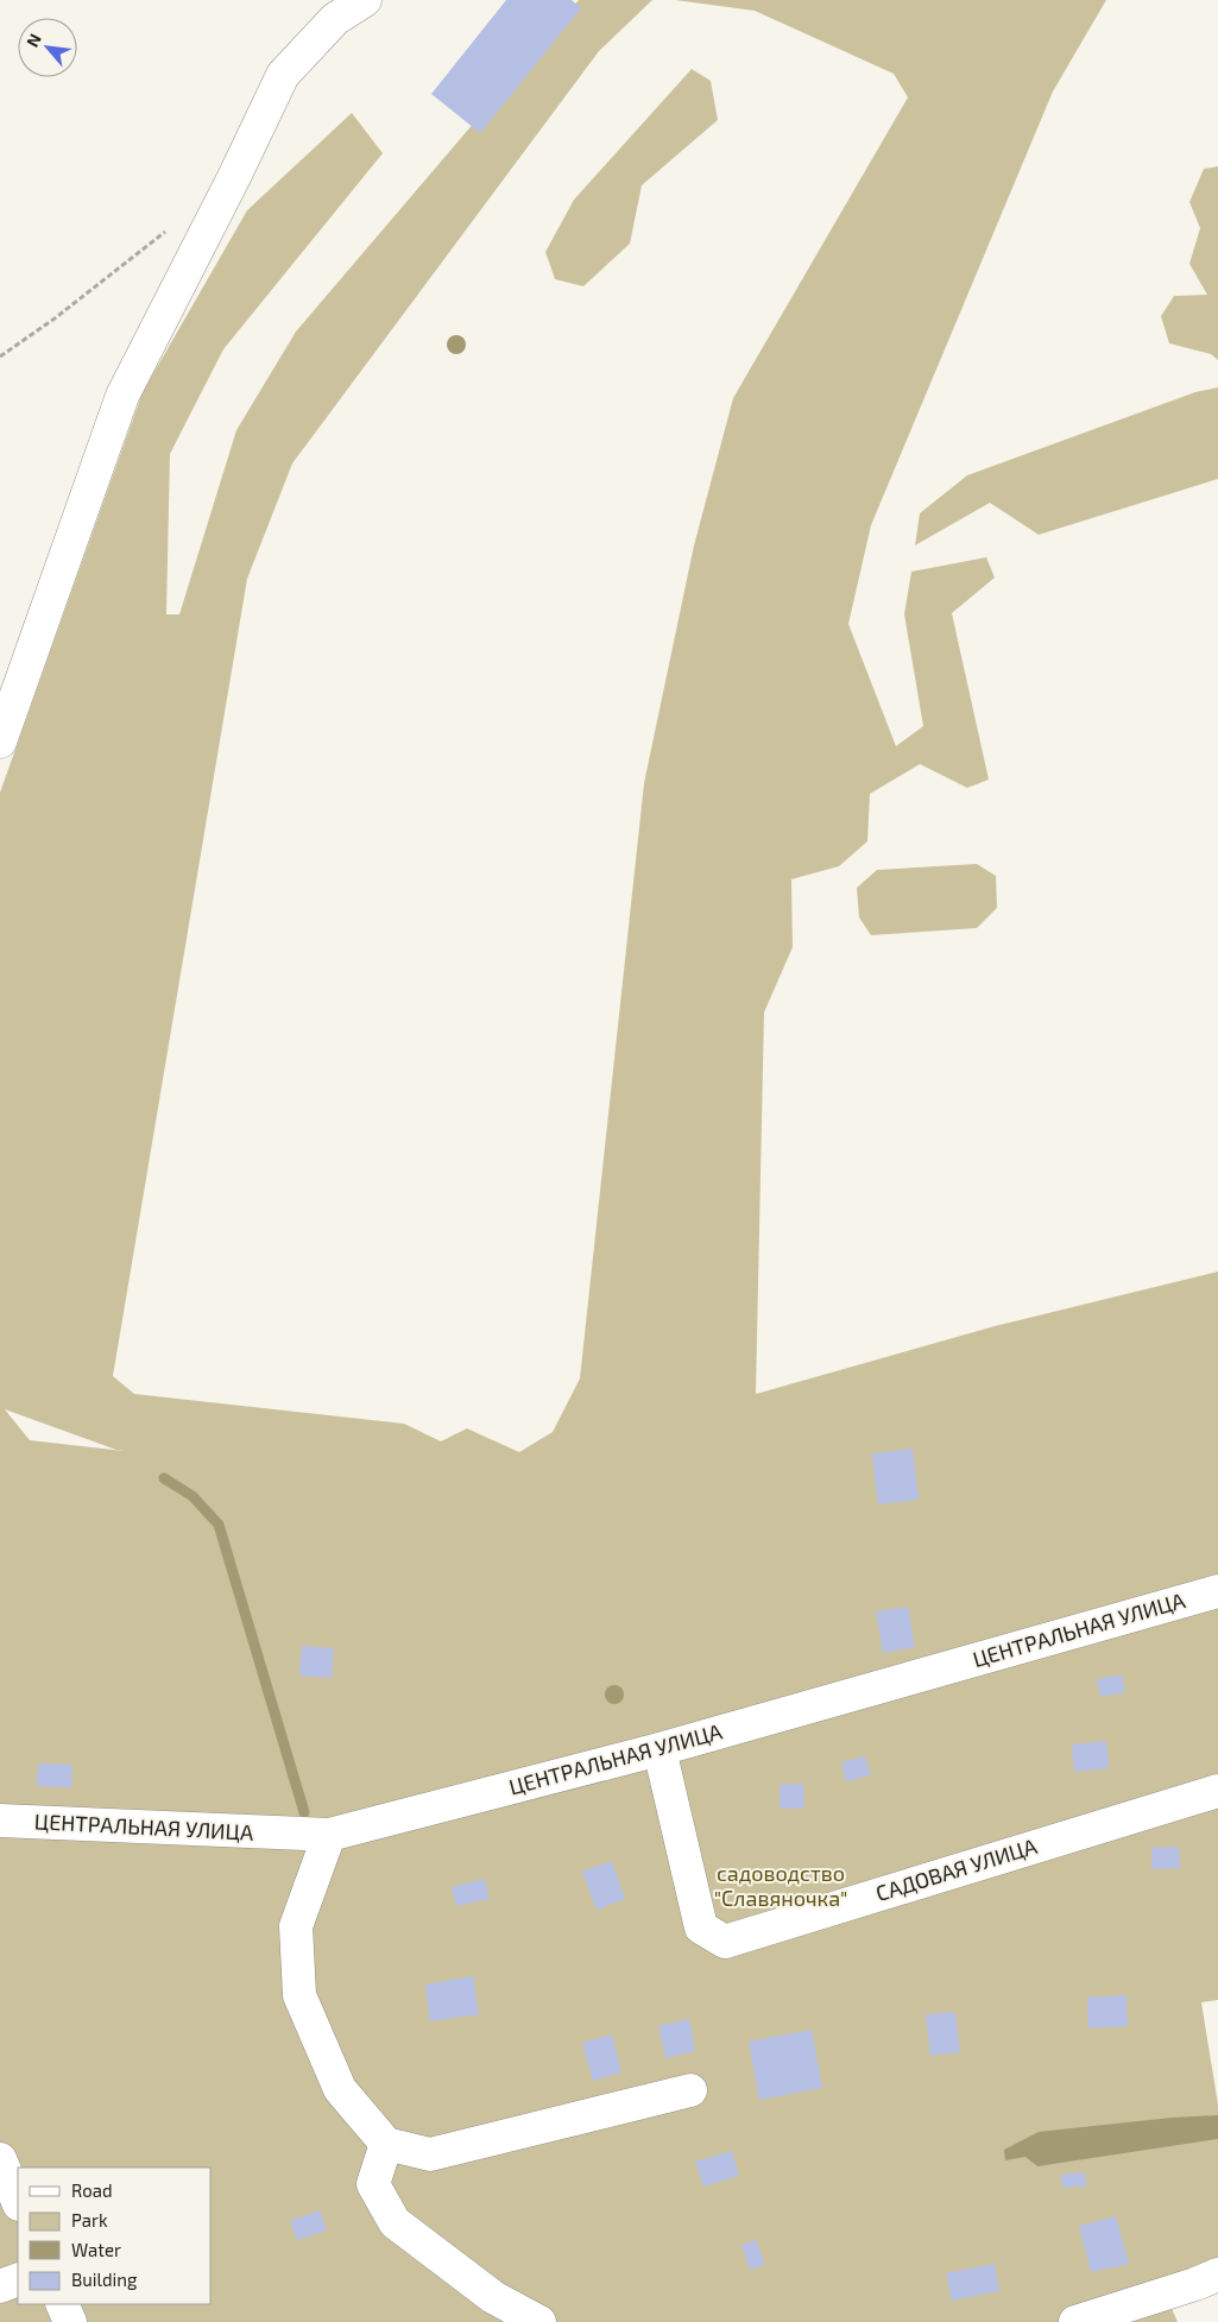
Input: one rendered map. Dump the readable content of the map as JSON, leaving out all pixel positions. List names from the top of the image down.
{
  "streets": {
    "street": ["ЦЕНТРАЛЬНАЯ УЛИЦА", "САДОВАЯ УЛИЦА"]
  },
  "crossings": [
    ["ЦЕНТРАЛЬНАЯ УЛИЦА", "САДОВАЯ УЛИЦА"]
  ],
  "parks": ["садоводство \"Славяночка\""],
  "legend": [
    "Road",
    "Park",
    "Water",
    "Building"
  ],
  "north": "top left"
}
